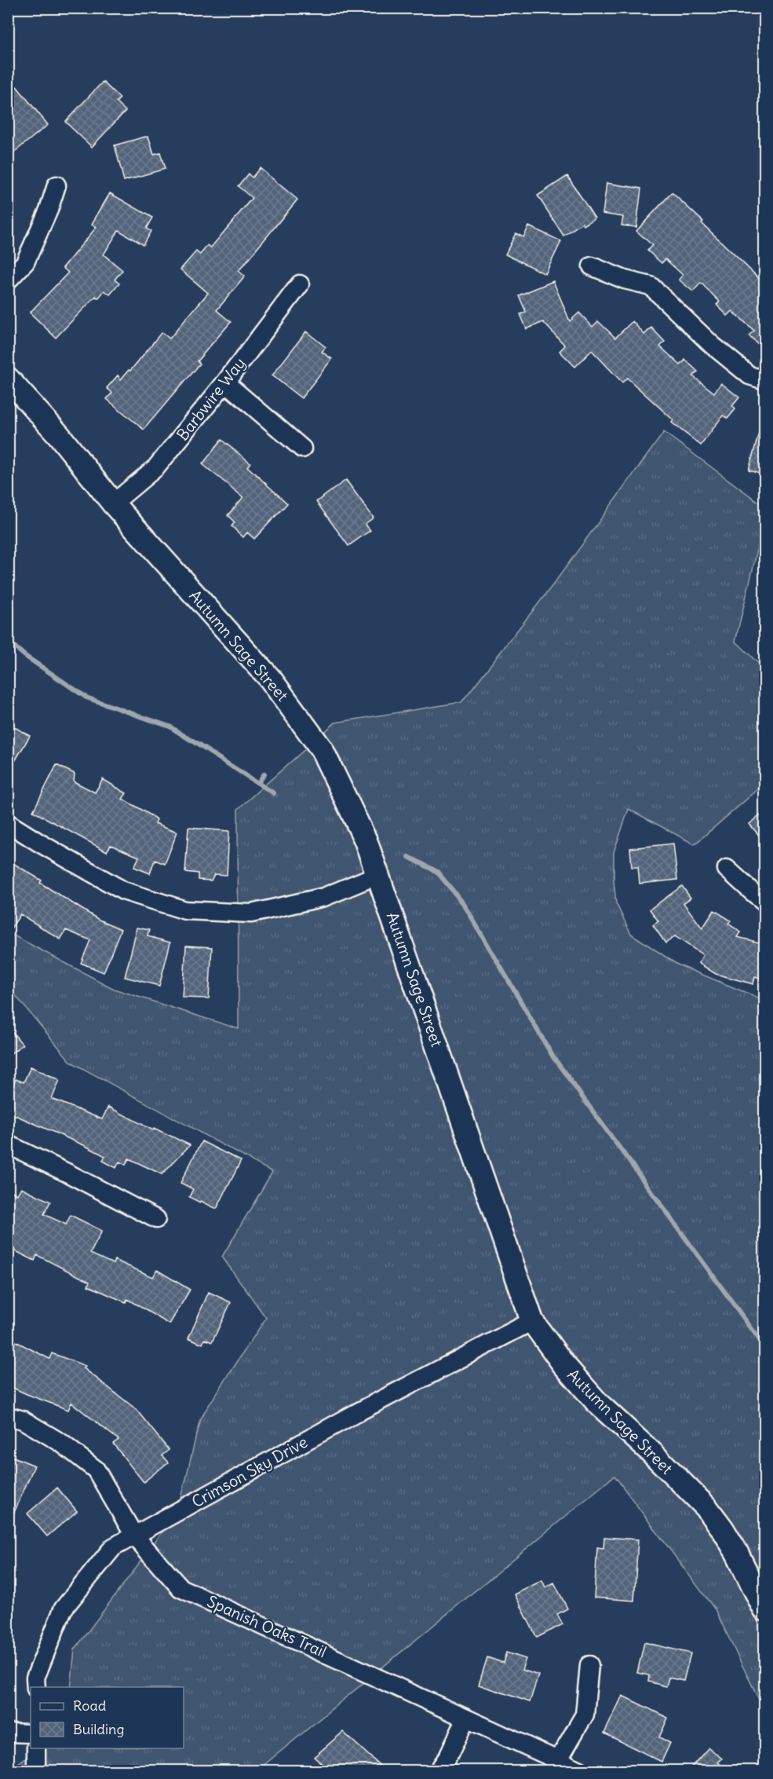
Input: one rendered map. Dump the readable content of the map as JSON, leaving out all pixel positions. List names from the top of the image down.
{
  "streets": {
    "street": [
      "Barbwire Way",
      "Autumn Sage Street",
      "Crimson Sky Drive",
      "Spanish Oaks Trail"
    ]
  },
  "crossings": [
    ["Barbwire Way", "Autumn Sage Street"],
    ["Autumn Sage Street", "Crimson Sky Drive"],
    ["Crimson Sky Drive", "Spanish Oaks Trail"]
  ],
  "legend": ["Road", "Building"]
}
